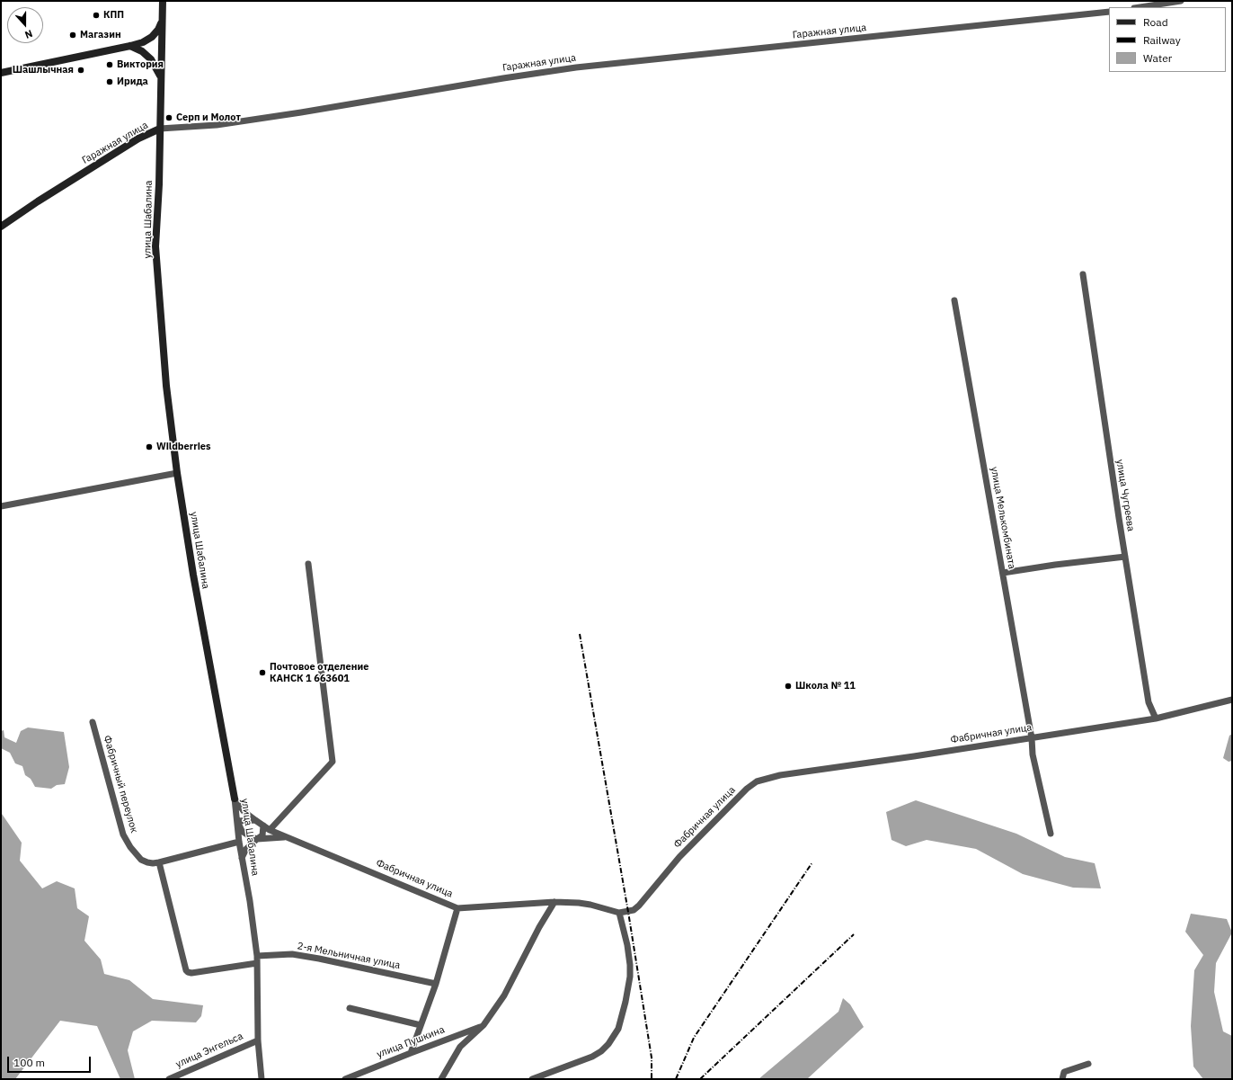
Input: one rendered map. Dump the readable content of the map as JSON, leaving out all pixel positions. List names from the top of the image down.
{
  "streets": {
    "street": [
      "Гаражная улица",
      "улица Шабалина",
      "улица Чугреева",
      "улица Мелькомбината",
      "Фабричная улица",
      "Фабричный переулок",
      "2-я Мельничная улица",
      "улица Пушкина",
      "улица Энгельса"
    ]
  },
  "crossings": [
    ["Гаражная улица", "улица Шабалина"],
    ["улица Шабалина", "Фабричная улица"],
    ["улица Шабалина", "2-я Мельничная улица"],
    ["улица Шабалина", "улица Энгельса"],
    ["улица Чугреева", "Фабричная улица"],
    ["улица Мелькомбината", "Фабричная улица"]
  ],
  "places": [
    "КПП",
    "Магазин",
    "Виктория",
    "Шашлычная",
    "Ирида",
    "Серп и Молот",
    "Wildberries",
    "Почтовое отделение КАНСК 1 663601",
    "Школа № 11"
  ],
  "legend": ["Road", "Railway", "Water"],
  "scale_bar": "100 m",
  "north": "bottom"
}
